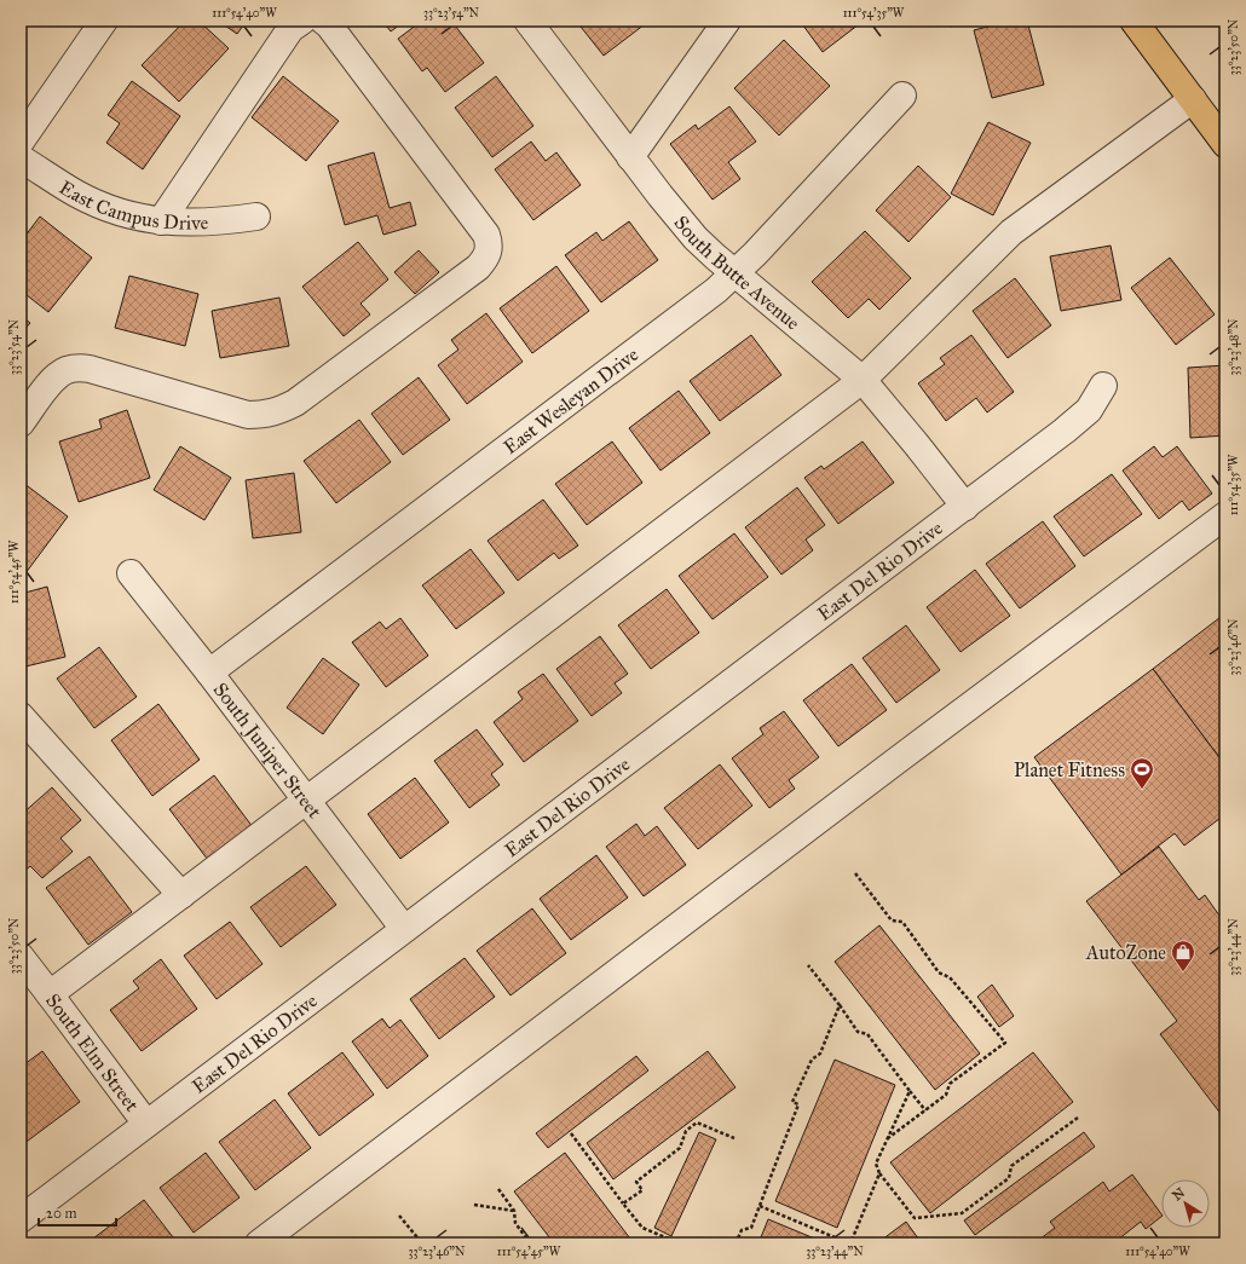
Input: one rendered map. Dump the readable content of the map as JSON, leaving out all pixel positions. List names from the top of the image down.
{
  "streets": {
    "street": [
      "East Campus Drive",
      "South Butte Avenue",
      "East Wesleyan Drive",
      "East Del Rio Drive",
      "South Juniper Street",
      "South Elm Street"
    ]
  },
  "crossings": [
    ["South Butte Avenue", "East Wesleyan Drive"],
    ["South Butte Avenue", "East Del Rio Drive"],
    ["East Wesleyan Drive", "South Juniper Street"],
    ["East Del Rio Drive", "South Juniper Street"],
    ["East Del Rio Drive", "South Elm Street"]
  ],
  "places": {
    "sports": ["Planet Fitness"],
    "shop": ["AutoZone"]
  },
  "scale_bar": "20 m",
  "north": "top left",
  "coordinates": [
    "111°54'40\"W",
    "33°23'54\"N",
    "111°54'35\"W",
    "33°23'50\"N",
    "33°23'48\"N",
    "111°54'45\"W",
    "33°23'46\"N",
    "33°23'44\"N"
  ]
}
